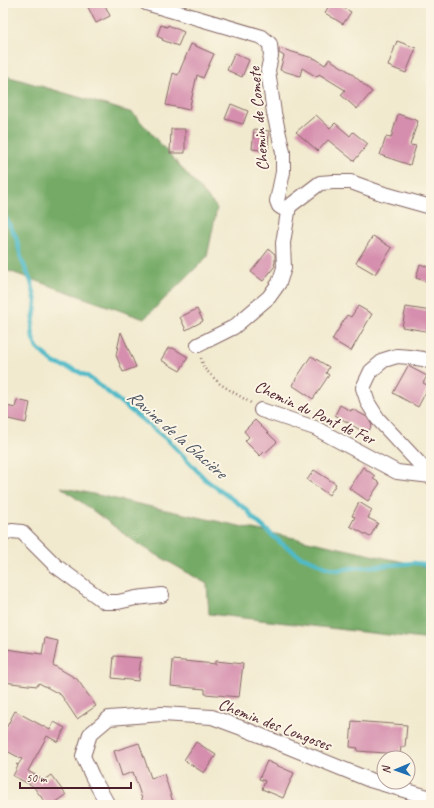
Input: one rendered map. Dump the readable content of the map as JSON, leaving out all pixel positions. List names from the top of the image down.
{
  "streets": {
    "street": ["Chemin de Comete", "Chemin du Pont de Fer", "Chemin des Longoses"]
  },
  "water": ["Ravine de la Glacière"],
  "scale_bar": "50 m",
  "north": "left"
}
